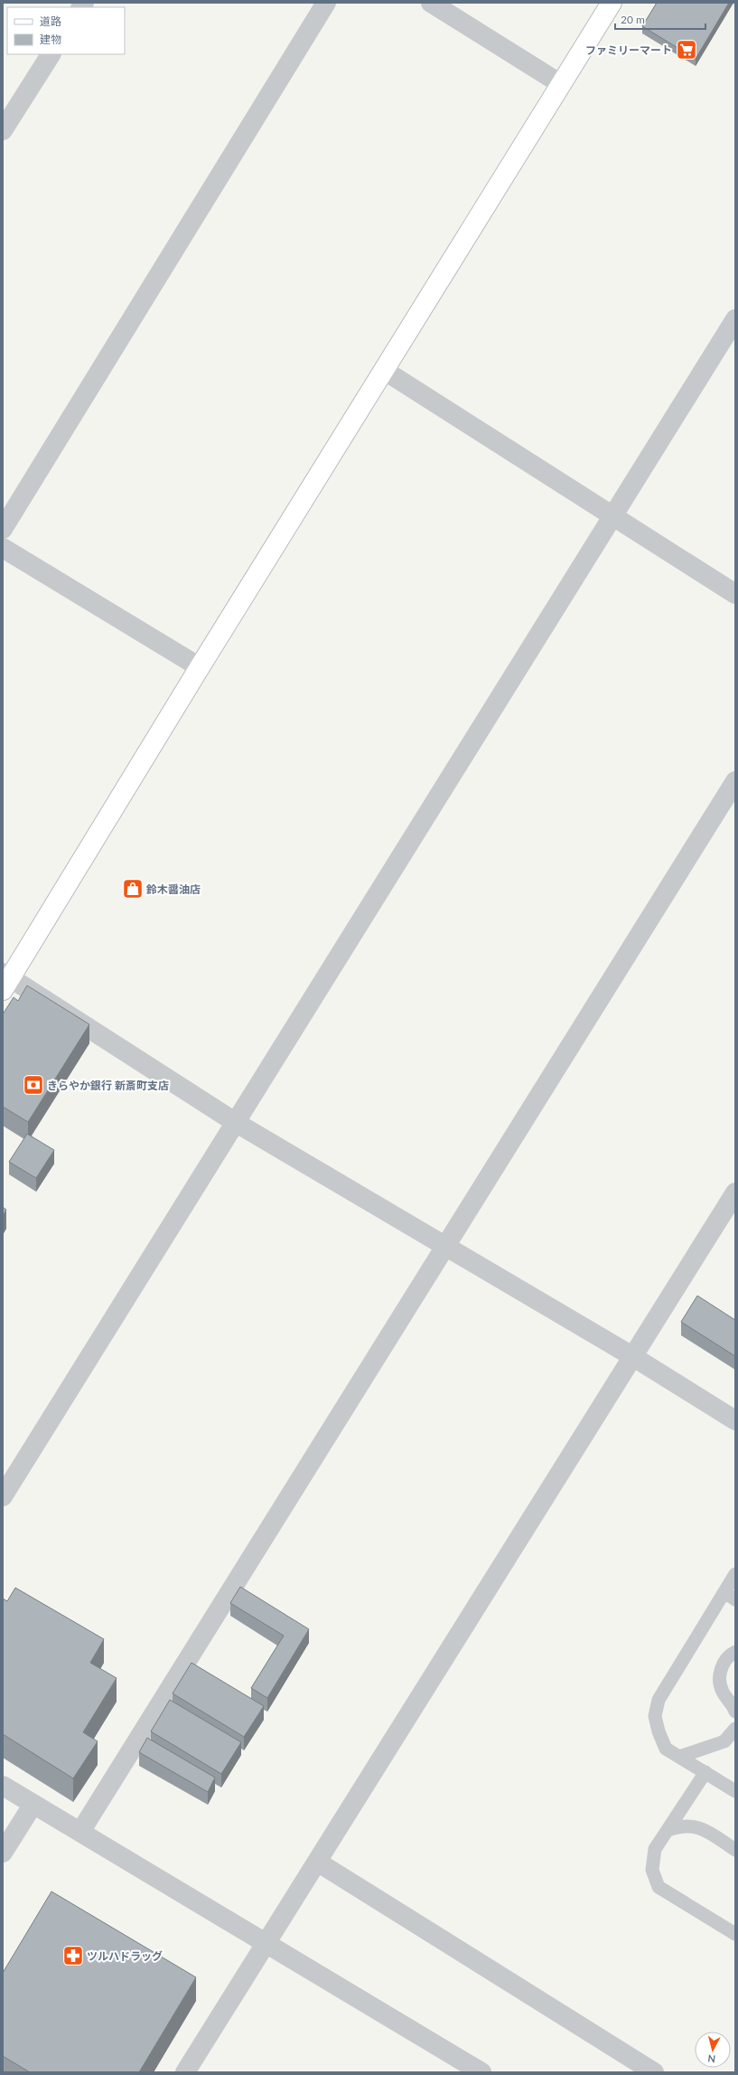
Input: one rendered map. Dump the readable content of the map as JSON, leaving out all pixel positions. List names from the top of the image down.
{
  "places": {
    "supermarket": ["ファミリーマート"],
    "shop": ["鈴木醤油店"],
    "bank": ["きらやか銀行 新斎町支店"],
    "pharmacy": ["ツルハドラッグ"]
  },
  "legend": ["道路", "建物"],
  "scale_bar": "20 m",
  "north": "bottom"
}
